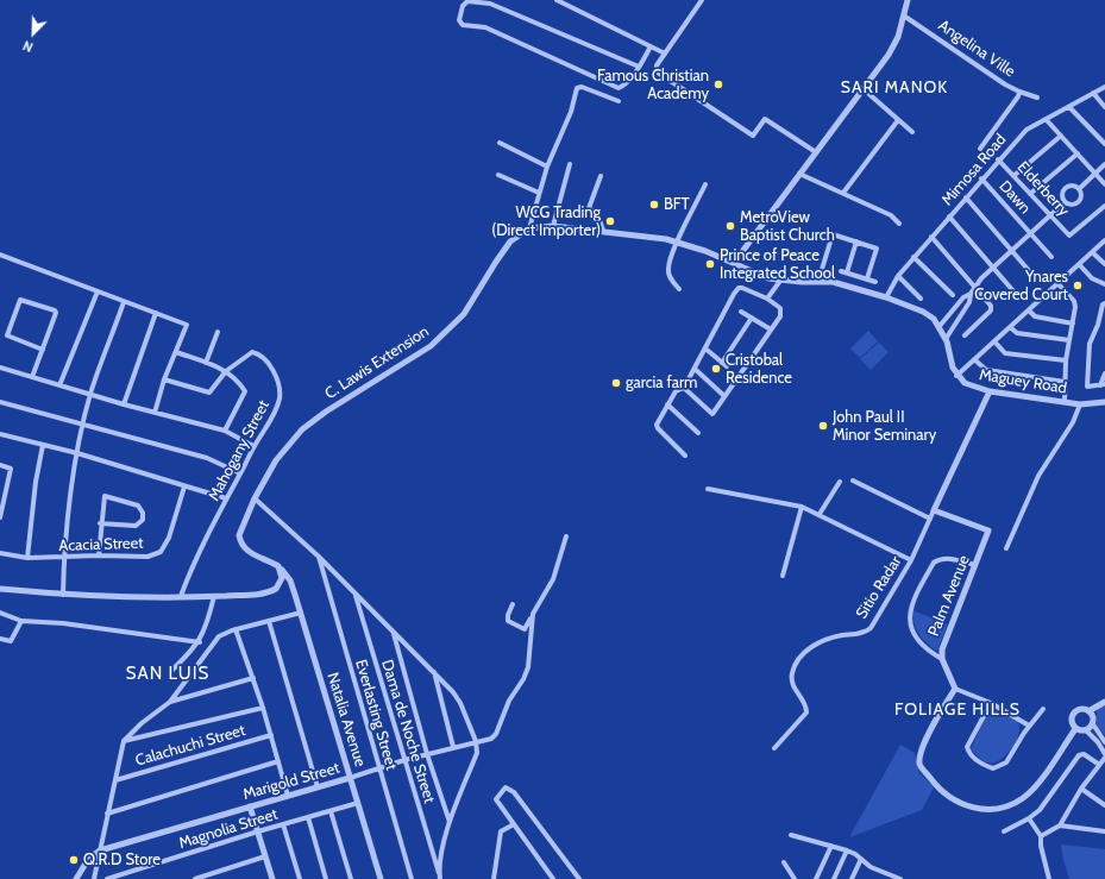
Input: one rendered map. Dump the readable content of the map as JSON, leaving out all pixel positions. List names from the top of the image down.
{
  "streets": {
    "street": [
      "Angelina Ville",
      "Mimosa Road",
      "Elderberry",
      "Dawn",
      "C. Lawis Extension",
      "Maguey Road",
      "Mahogany Street",
      "Acacia Street",
      "Sitio Radar",
      "Palm Avenue",
      "Everlasting Street",
      "Natalia Avenue",
      "Dama de Noche Street",
      "Calachuchi Street",
      "Marigold Street",
      "Magnolia Street"
    ]
  },
  "crossings": [
    ["Mimosa Road", "Elderberry"],
    ["Mimosa Road", "Dawn"],
    ["Mimosa Road", "Maguey Road"],
    ["C. Lawis Extension", "Maguey Road"],
    ["C. Lawis Extension", "Natalia Avenue"],
    ["Maguey Road", "Sitio Radar"],
    ["Sitio Radar", "Palm Avenue"],
    ["Everlasting Street", "Marigold Street"],
    ["Natalia Avenue", "Marigold Street"],
    ["Natalia Avenue", "Magnolia Street"],
    ["Dama de Noche Street", "Marigold Street"]
  ],
  "districts": ["SARI MANOK", "SAN LUIS", "FOLIAGE HILLS"],
  "places": [
    "Famous Christian Academy",
    "BFT",
    "WCG Trading (Direct Importer)",
    "MetroView Baptist Church",
    "Prince of Peace Integrated School",
    "Ynares Covered Court",
    "Cristobal Residence",
    "garcia farm",
    "John Paul II Minor Seminary",
    "Q.R.D Store"
  ],
  "north": "bottom left"
}
